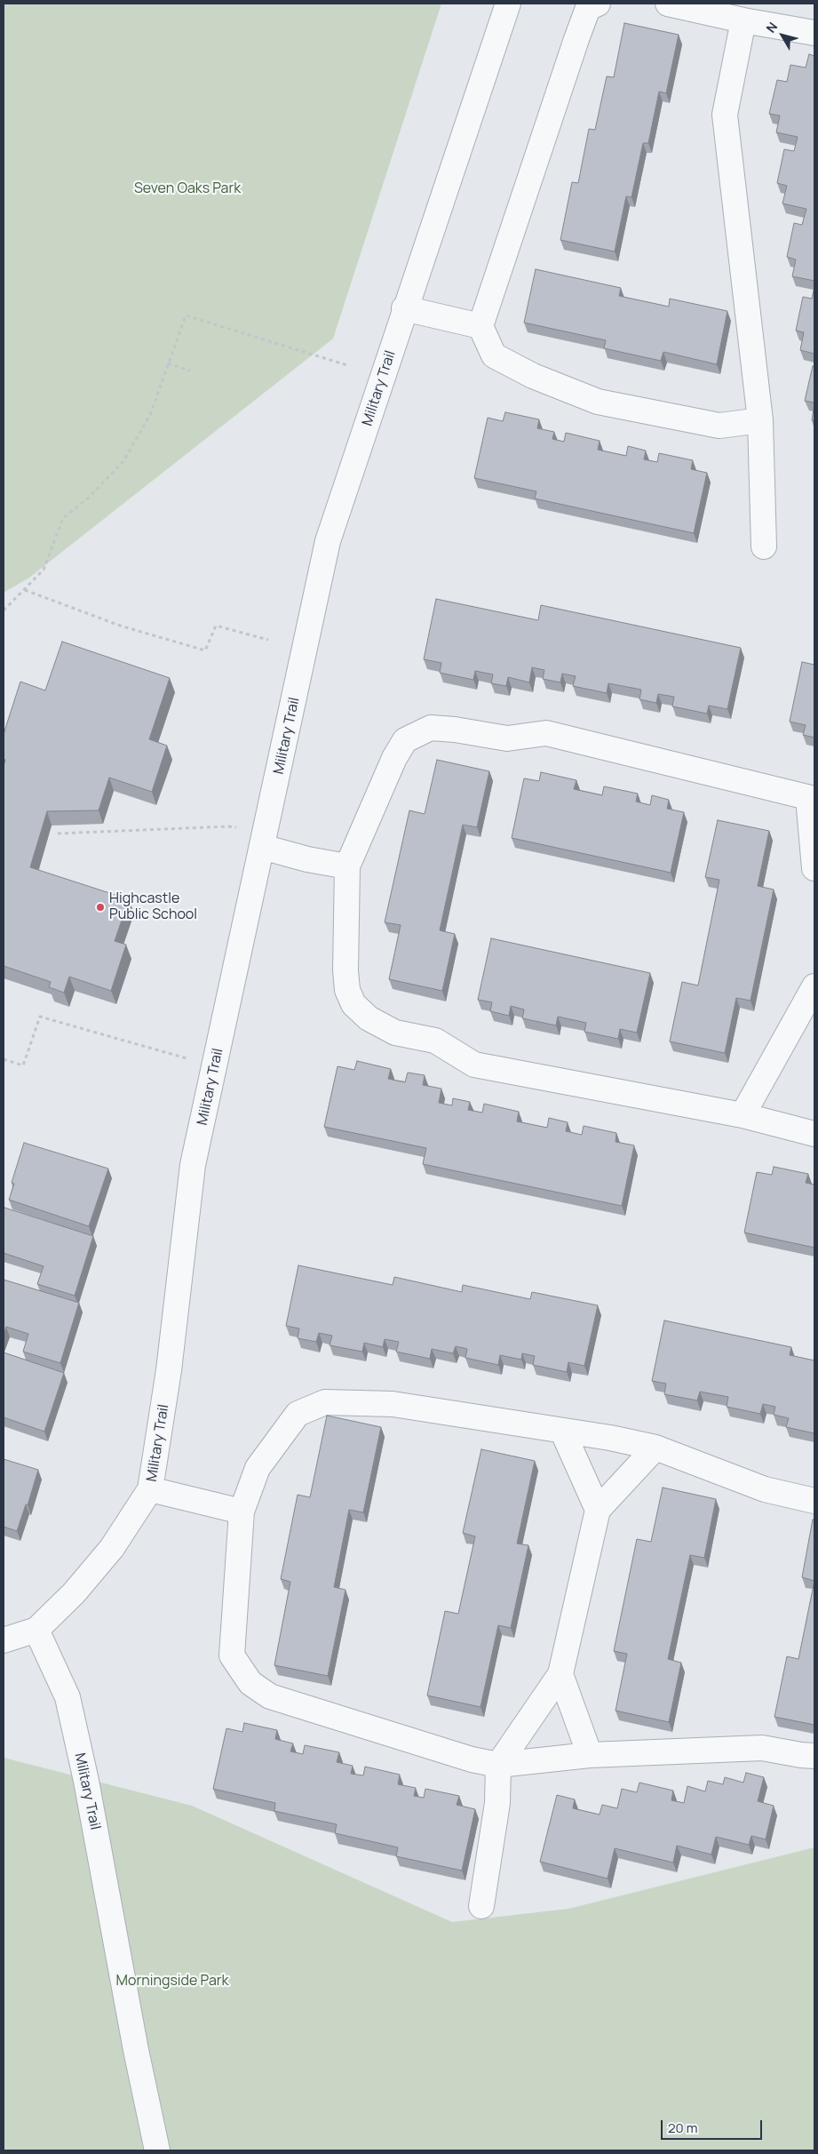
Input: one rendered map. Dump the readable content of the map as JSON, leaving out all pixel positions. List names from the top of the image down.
{
  "streets": {
    "street": ["Military Trail"]
  },
  "parks": ["Seven Oaks Park", "Morningside Park"],
  "places": ["Highcastle Public School"],
  "scale_bar": "20 m",
  "north": "top left"
}
